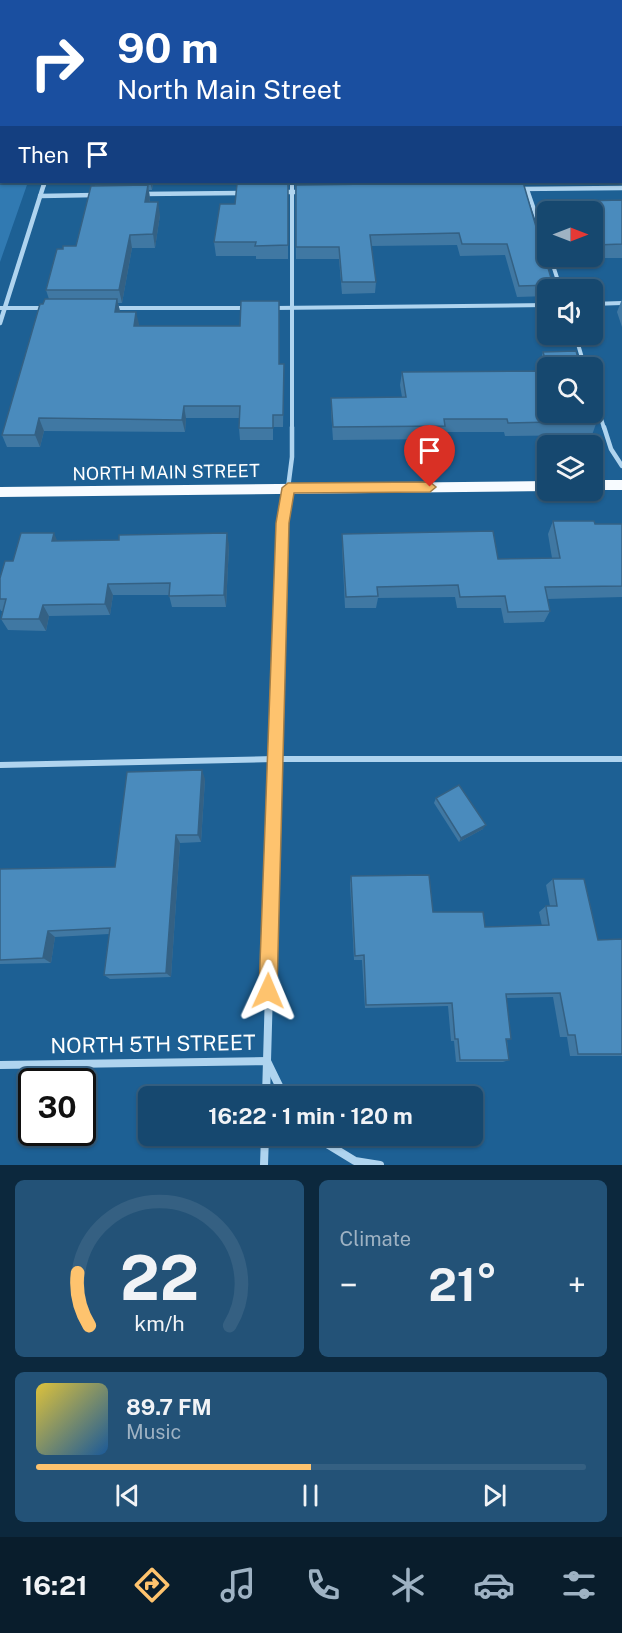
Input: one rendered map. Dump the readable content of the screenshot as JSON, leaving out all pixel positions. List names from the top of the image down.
{
  "streets": {
    "main road": ["NORTH MAIN STREET"],
    "street": ["NORTH 5TH STREET"]
  },
  "north": "right",
  "page": {
    "turn": ["90 m", "North Main Street"],
    "then": "Then",
    "limit": "30",
    "trip": "16:22 · 1 min · 120 m",
    "tile": "Climate",
    "heat": ["−", "21°", "+"],
    "song": ["89.7 FM", "Music"],
    "tabs": "16:21",
    "gauge": ["22", "km/h"]
  }
}
